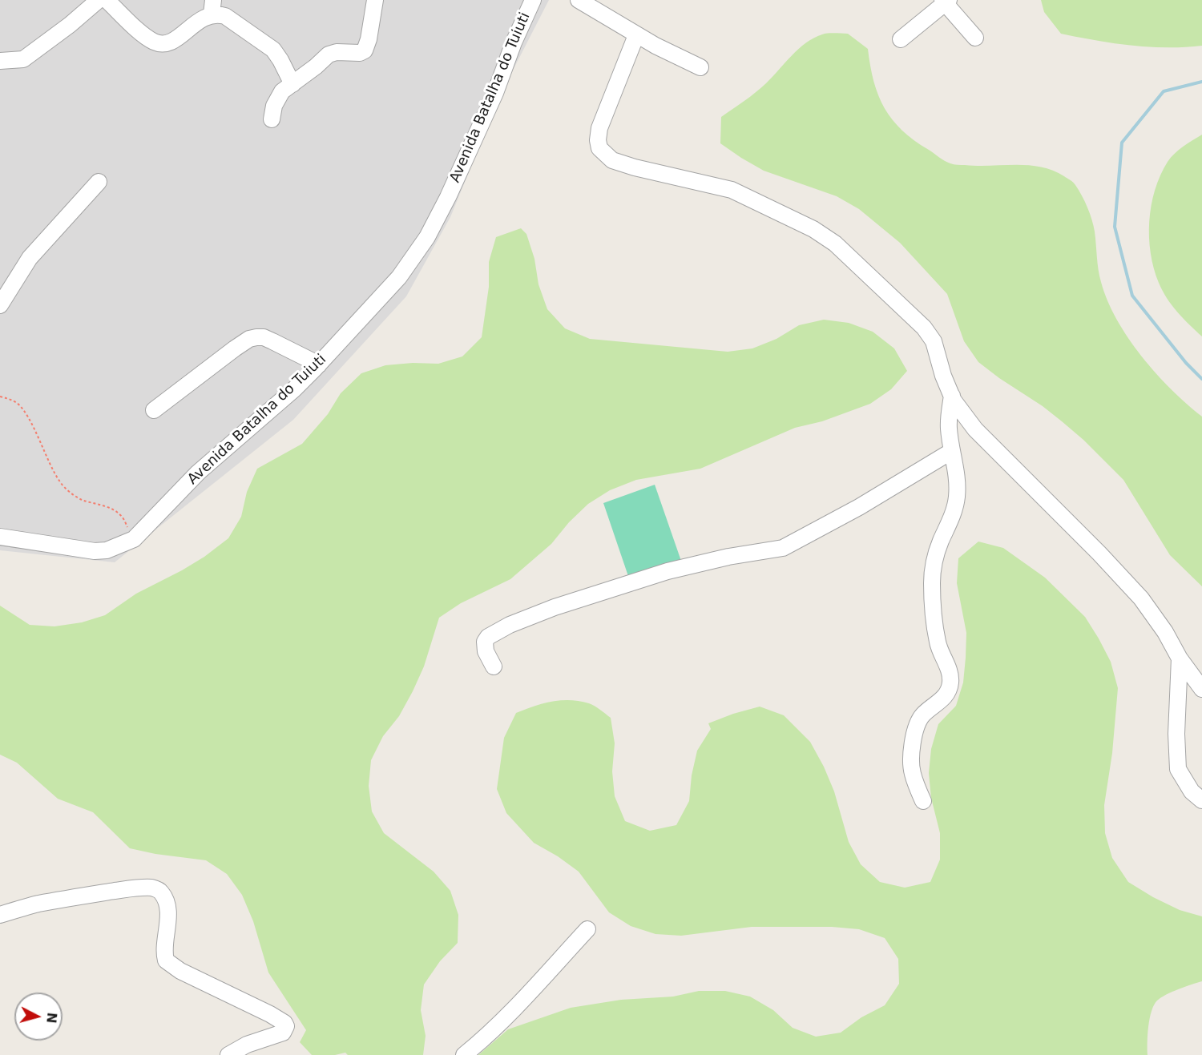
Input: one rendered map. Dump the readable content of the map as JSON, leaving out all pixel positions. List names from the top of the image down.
{
  "streets": {
    "street": ["Avenida Batalha do Tuiuti"]
  },
  "north": "right"
}
